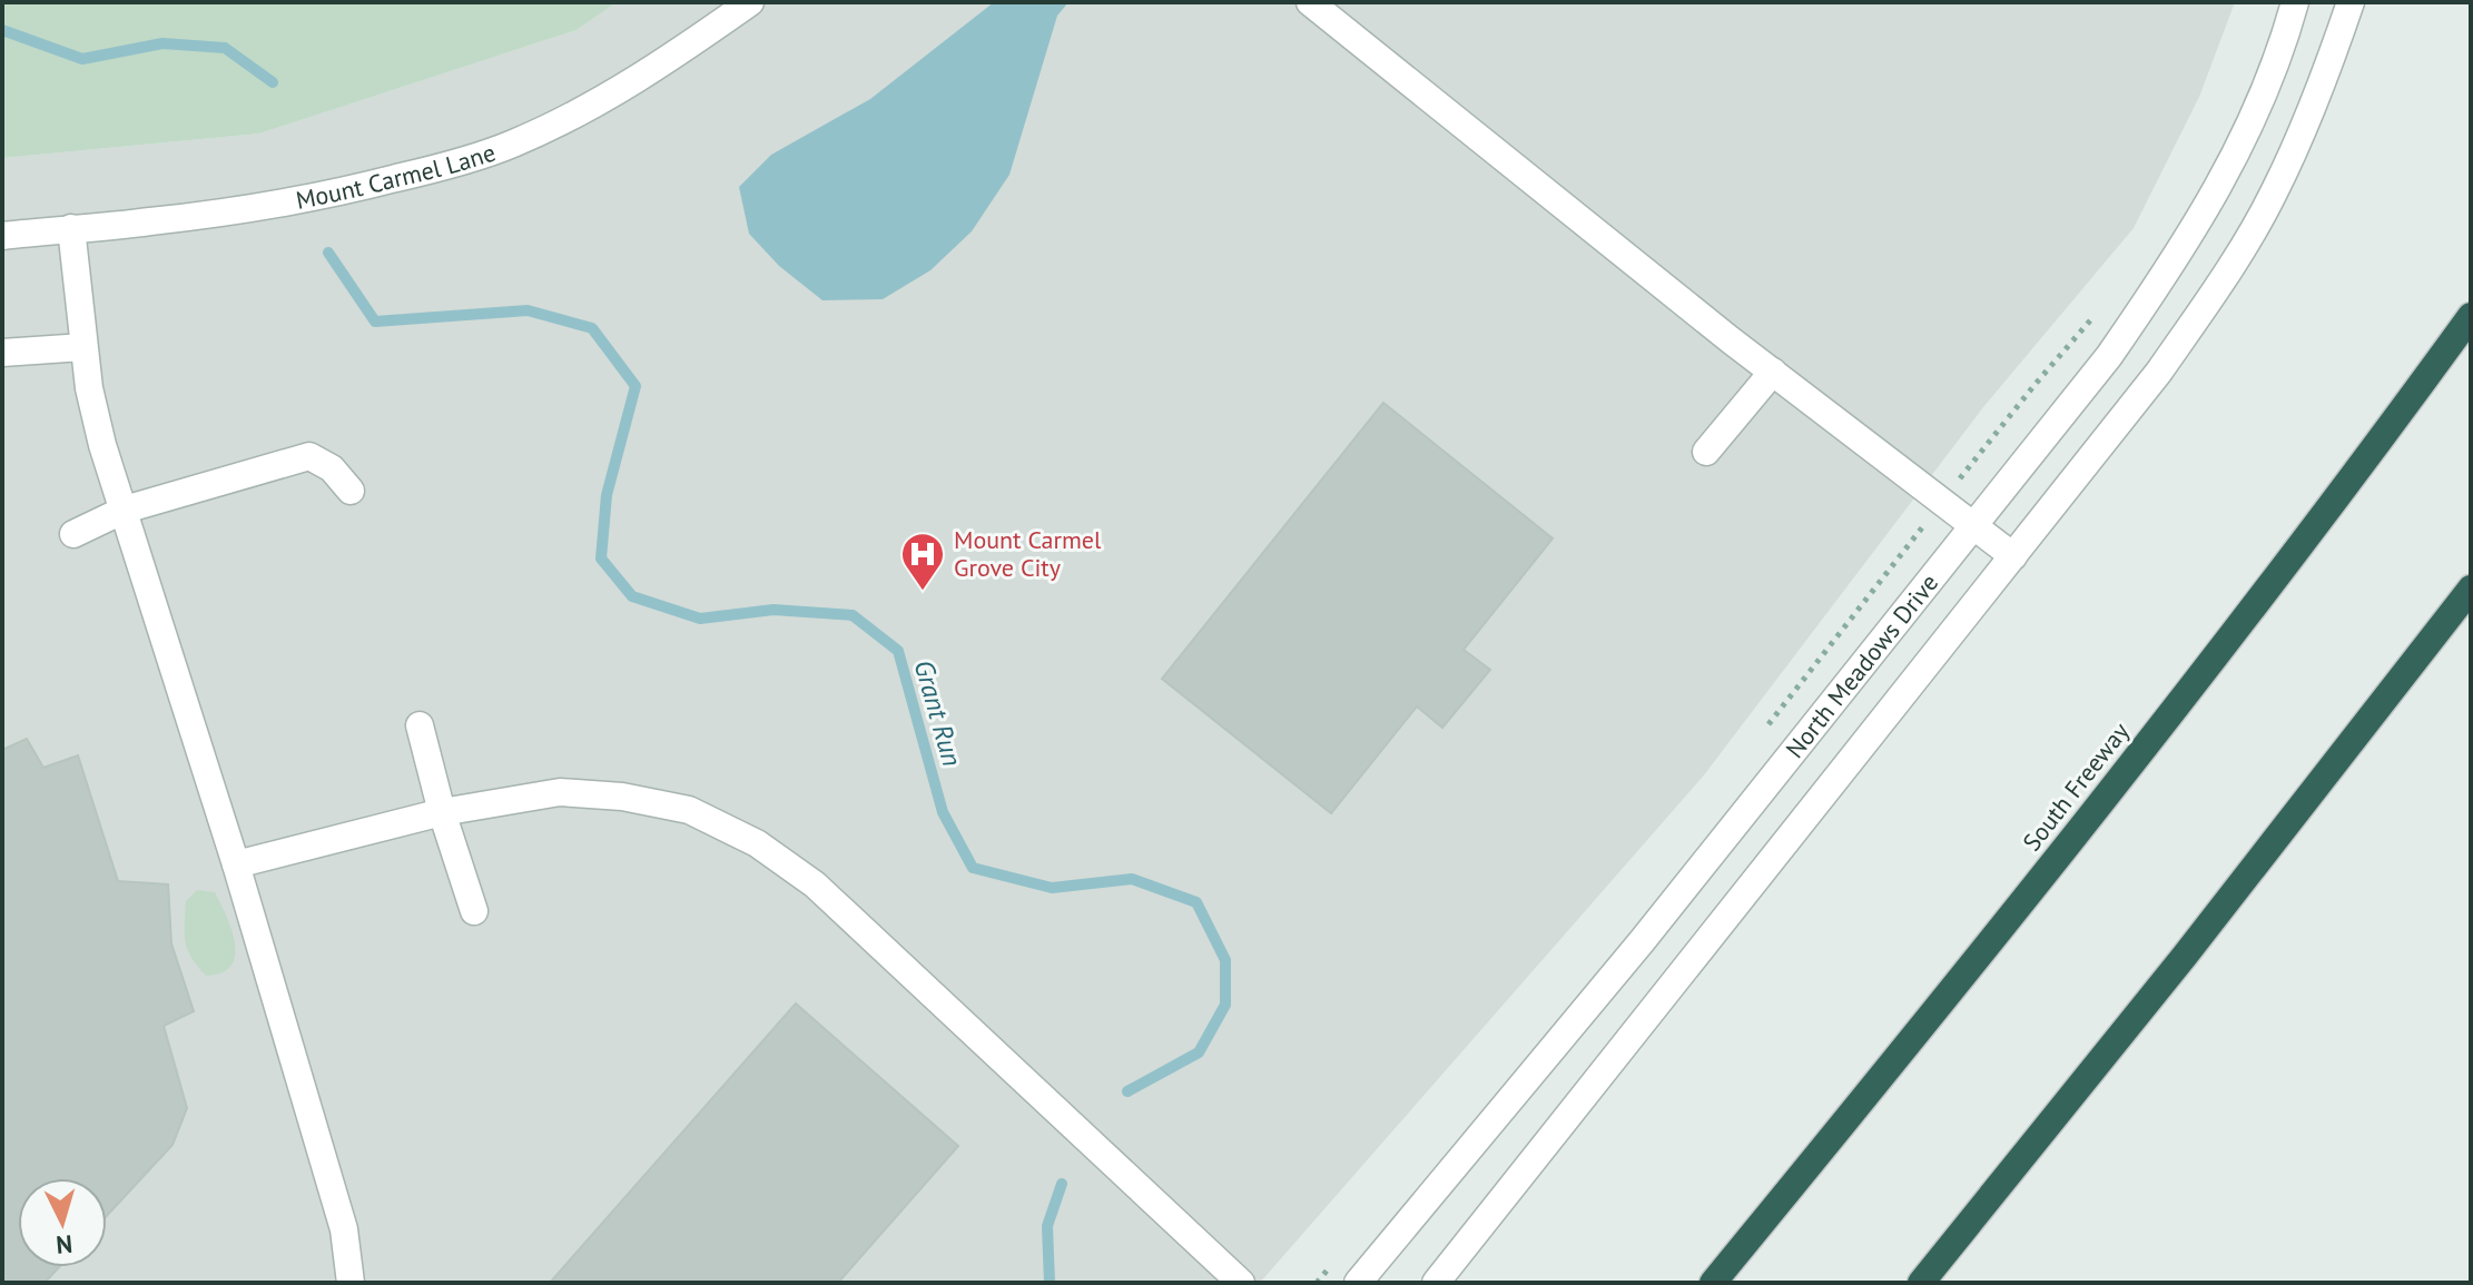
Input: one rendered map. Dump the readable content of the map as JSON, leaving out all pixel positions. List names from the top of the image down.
{
  "streets": {
    "highway": ["South Freeway"],
    "street": ["Mount Carmel Lane", "North Meadows Drive"]
  },
  "water": ["Grant Run"],
  "places": {
    "hospital": ["Mount Carmel Grove City"]
  },
  "north": "bottom"
}
